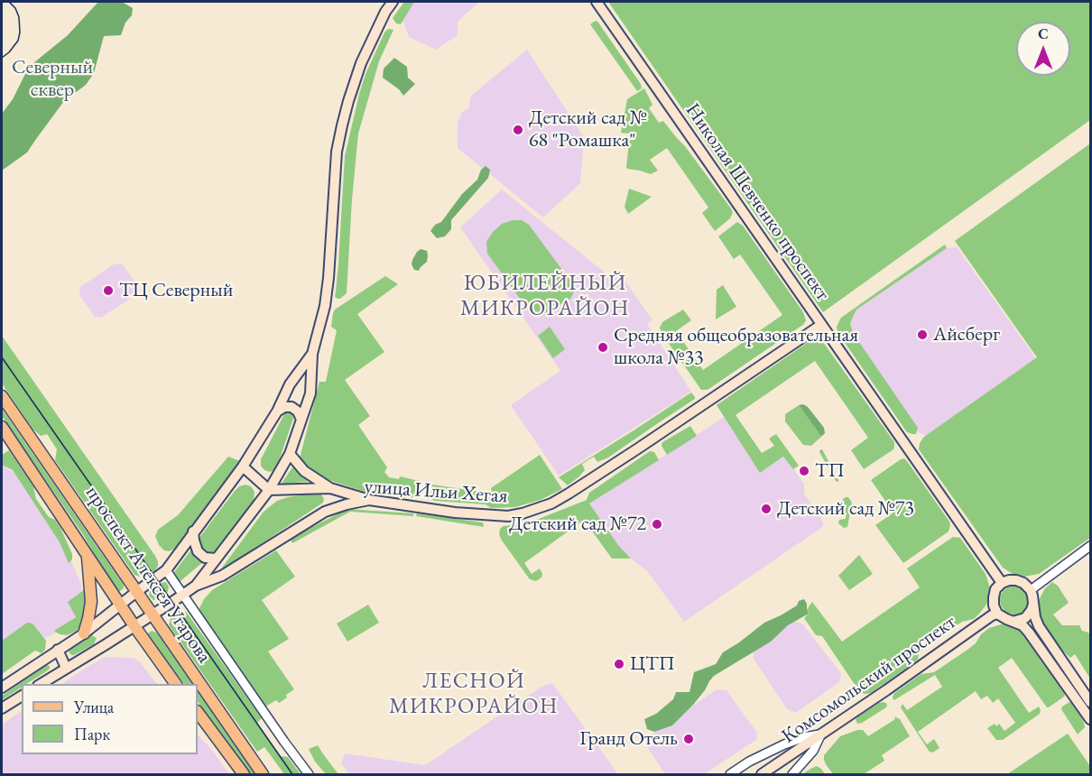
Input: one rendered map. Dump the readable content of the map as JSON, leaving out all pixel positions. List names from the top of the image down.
{
  "streets": {
    "main road": [
      "Николая Шевченко проспект",
      "улица Ильи Хегая",
      "проспект Алексея Угарова",
      "Комсомольский проспект"
    ]
  },
  "crossings": [
    ["Николая Шевченко проспект", "улица Ильи Хегая"],
    ["Николая Шевченко проспект", "Комсомольский проспект"],
    ["улица Ильи Хегая", "проспект Алексея Угарова"]
  ],
  "districts": ["ЮБИЛЕЙНЫЙ МИКРОРАЙОН", "ЛЕСНОЙ МИКРОРАЙОН"],
  "parks": ["Северный сквер"],
  "places": [
    "Детский сад № 68 \"Ромашка\"",
    "ТЦ Северный",
    "Айсберг",
    "Средняя общеобразовательная школа №33",
    "ТП",
    "Детский сад №73",
    "Детский сад №72",
    "ЦТП",
    "Гранд Отель"
  ],
  "legend": ["Улица", "Парк"],
  "north": "top"
}
